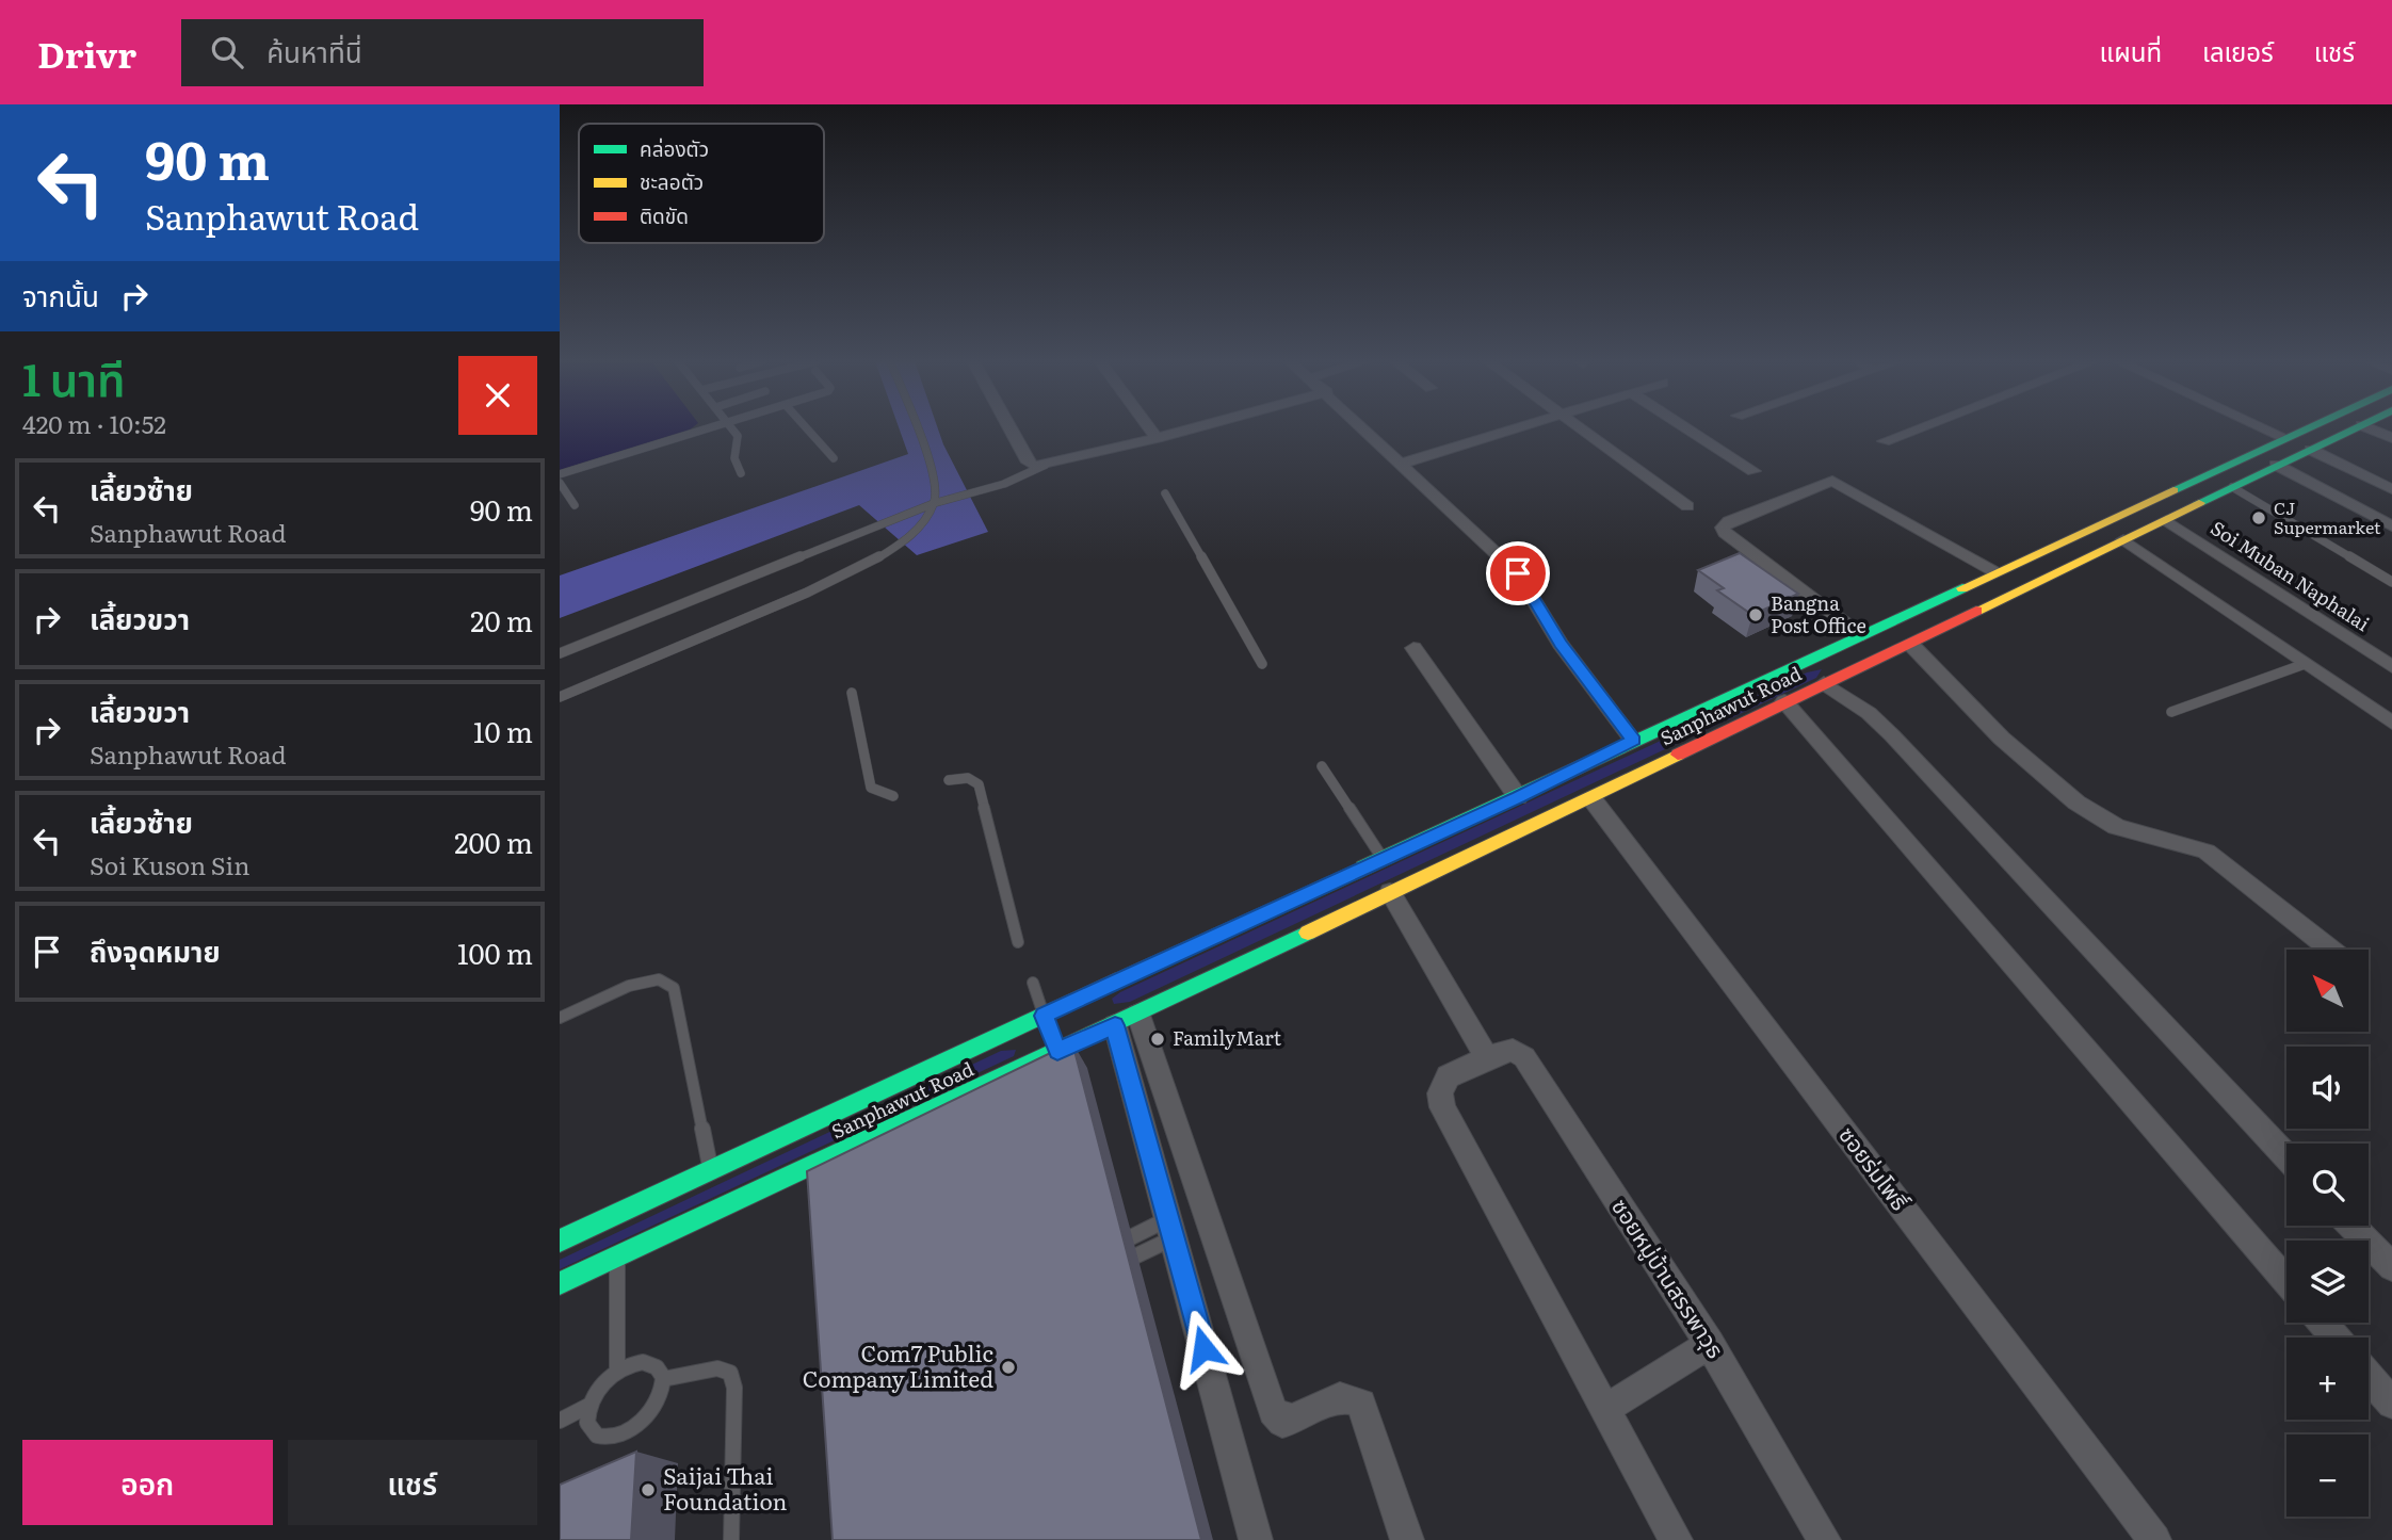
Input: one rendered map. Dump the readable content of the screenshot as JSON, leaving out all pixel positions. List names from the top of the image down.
{
  "streets": {
    "main road": ["Sanphawut Road"],
    "street": ["Soi Muban Naphalai", "ซอยร่มโพธิ์", "ซอยหมู่บ้านสรรพาวุธ"]
  },
  "crossings": [
    ["Soi Muban Naphalai", "Sanphawut Road"],
    ["Sanphawut Road", "ซอยร่มโพธิ์"]
  ],
  "places": [
    "CJ Supermarket",
    "Bangna Post Office",
    "FamilyMart",
    "Com7 Public Company Limited",
    "Saijai Thai Foundation"
  ],
  "legend": ["คล่องตัว", "ชะลอตัว", "ติดขัด"],
  "north": "top left",
  "page": {
    "header": "Drivr",
    "search": "ค้นหาที่นี่",
    "nav": ["แผนที่", "เลเยอร์", "แชร์"],
    "turn": ["90 m", "Sanphawut Road"],
    "then": "จากนั้น",
    "heading": ["1 นาที", "420 m · 10:52"],
    "list": [
      {
        "name": "เลี้ยวซ้าย",
        "note": "Sanphawut Road",
        "value": "90 m"
      },
      {
        "name": "เลี้ยวขวา",
        "value": "20 m"
      },
      {
        "name": "เลี้ยวขวา",
        "note": "Sanphawut Road",
        "value": "10 m"
      },
      {
        "name": "เลี้ยวซ้าย",
        "note": "Soi Kuson Sin",
        "value": "200 m"
      },
      {
        "name": "ถึงจุดหมาย",
        "value": "100 m"
      }
    ],
    "map_buttons": ["+", "−"],
    "buttons": ["ออก", "แชร์"]
  }
}
